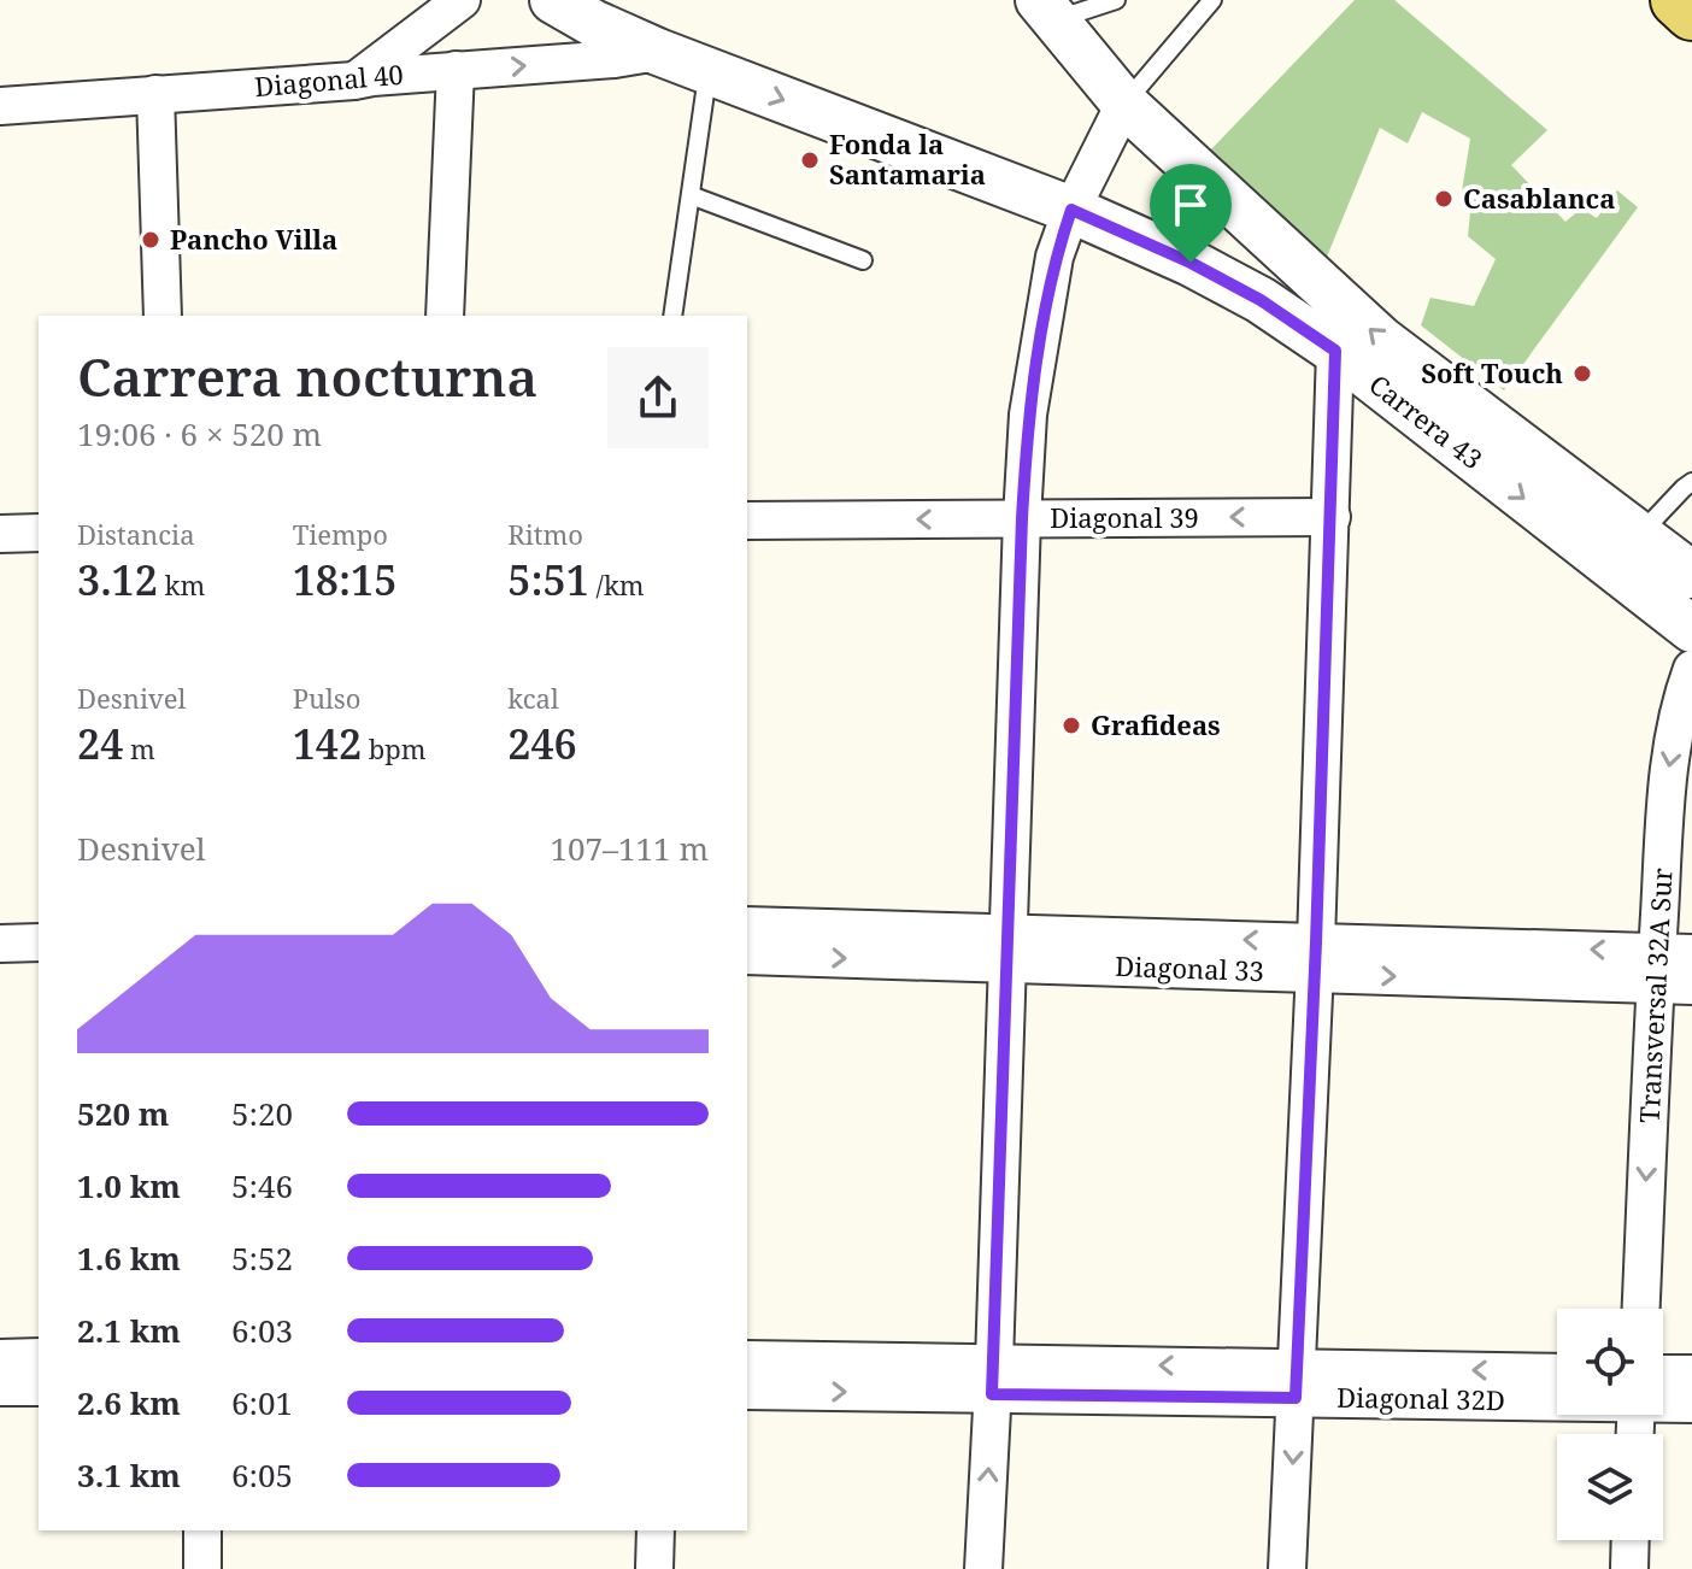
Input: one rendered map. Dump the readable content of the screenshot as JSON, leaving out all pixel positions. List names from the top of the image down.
{
  "streets": {
    "street": [
      "Diagonal 40",
      "Carrera 43",
      "Diagonal 39",
      "Diagonal 33",
      "Transversal 32A Sur",
      "Diagonal 32D"
    ]
  },
  "crossings": [
    ["Diagonal 40", "Carrera 43"],
    ["Diagonal 33", "Transversal 32A Sur"]
  ],
  "one_way": ["Diagonal 39", "Transversal 32A Sur"],
  "places": [
    "Fonda la Santamaria",
    "Casablanca",
    "Pancho Villa",
    "Soft Touch",
    "Grafideas"
  ],
  "page": {
    "heading": ["Carrera nocturna", "19:06 · 6 × 520 m"],
    "stats": [
      ["Distancia", "3.12 km"],
      ["Tiempo", "18:15"],
      ["Ritmo", "5:51 /km"],
      ["Desnivel", "24 m"],
      ["Pulso", "142 bpm"],
      ["kcal", "246"]
    ],
    "chart": ["Desnivel", "107–111 m"],
    "list": [
      {
        "name": "520 m",
        "note": "5:20"
      },
      {
        "name": "1.0 km",
        "note": "5:46"
      },
      {
        "name": "1.6 km",
        "note": "5:52"
      },
      {
        "name": "2.1 km",
        "note": "6:03"
      },
      {
        "name": "2.6 km",
        "note": "6:01"
      },
      {
        "name": "3.1 km",
        "note": "6:05"
      }
    ]
  }
}
